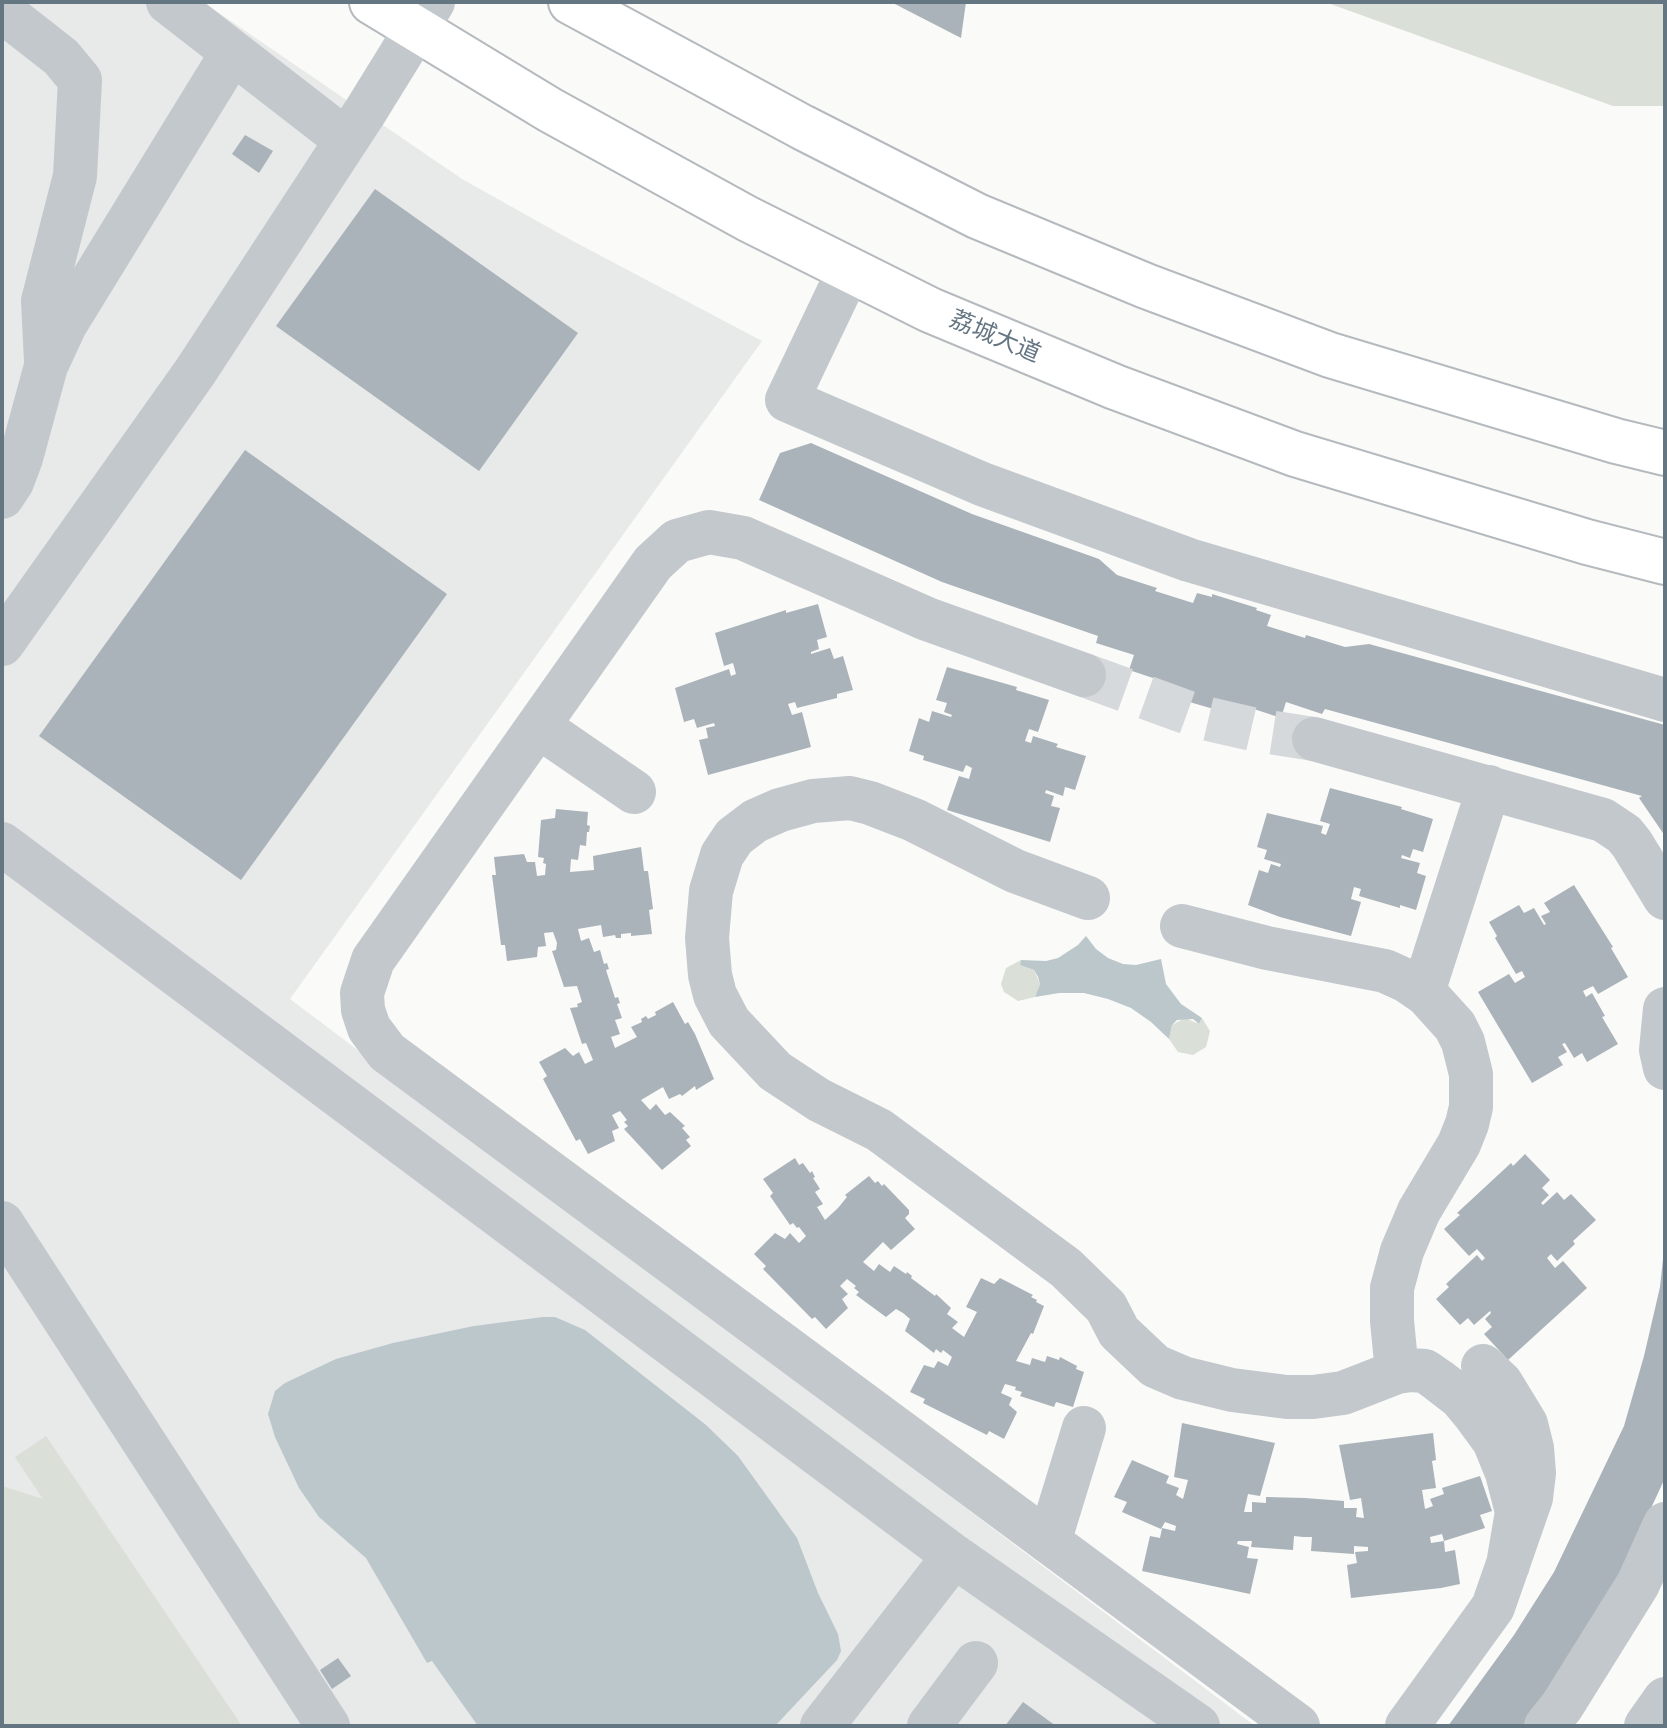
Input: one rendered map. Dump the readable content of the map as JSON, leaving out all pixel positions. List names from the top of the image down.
{
  "streets": {
    "main road": ["荔城大道"]
  }
}
